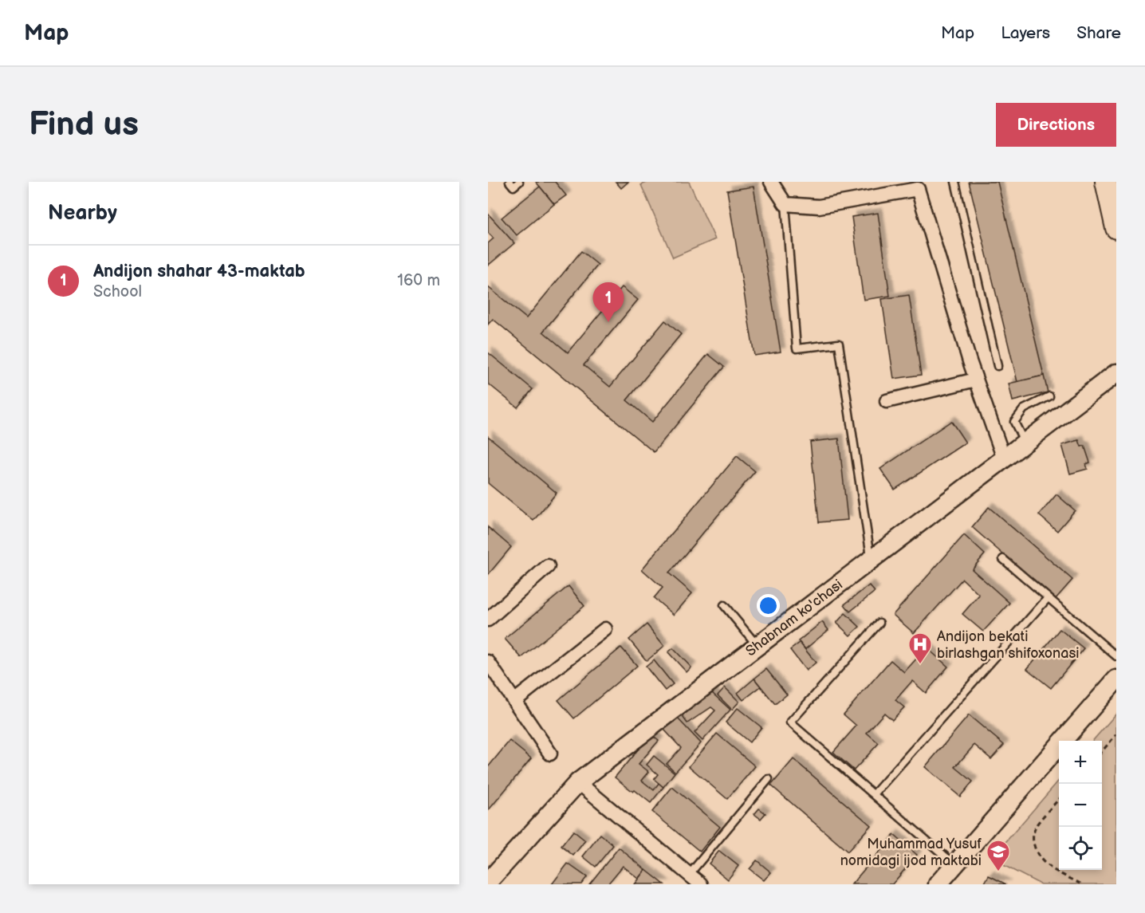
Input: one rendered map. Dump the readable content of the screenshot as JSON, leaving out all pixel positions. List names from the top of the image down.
{
  "streets": {
    "street": ["Shabnam ko'chasi"]
  },
  "places": {
    "hospital": ["Аndijon bekati birlashgan shifoxonasi"],
    "school or university": ["Muhammad Yusuf nomidagi ijod maktabi"]
  },
  "page": {
    "header": "Map",
    "nav": ["Map", "Layers", "Share"],
    "buttons": "Directions",
    "title": "Find us",
    "heading": "Nearby",
    "list": [
      {
        "mark": "1",
        "name": "Andijon shahar 43-maktab",
        "note": "School",
        "value": "160 m"
      }
    ],
    "pins": "1",
    "map_buttons": ["+", "−"]
  }
}
